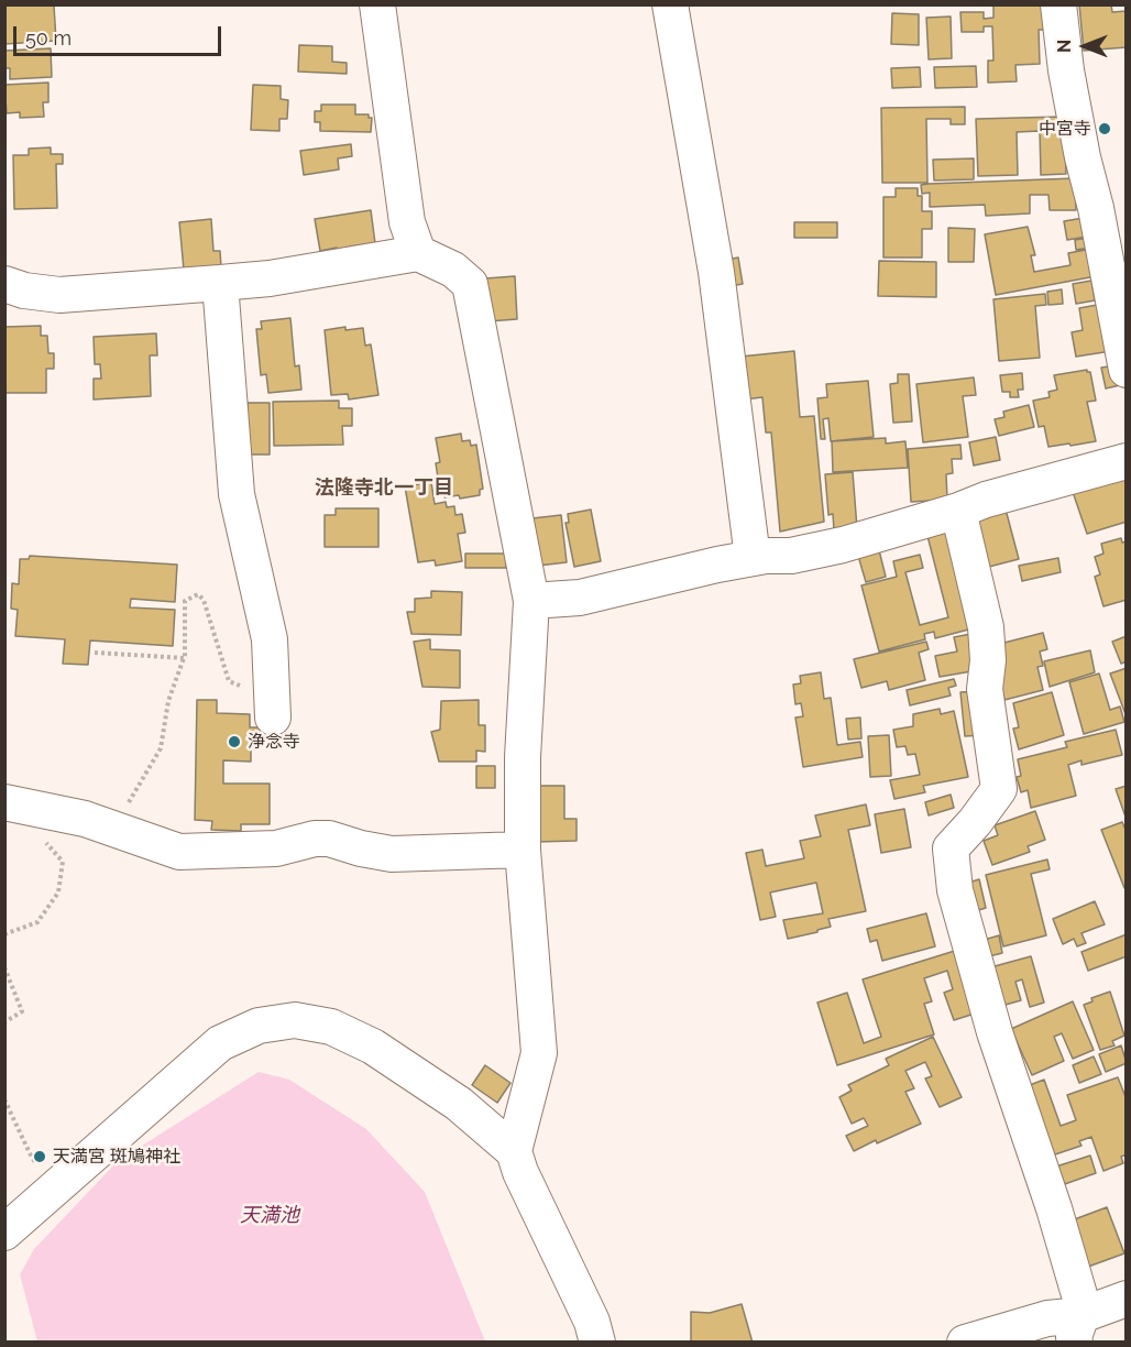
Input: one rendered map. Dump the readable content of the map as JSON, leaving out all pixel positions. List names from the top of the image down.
{
  "districts": ["法隆寺北一丁目"],
  "water": ["天満池"],
  "places": ["中宮寺", "浄念寺", "天満宮 斑鳩神社"],
  "scale_bar": "50 m",
  "north": "left"
}
